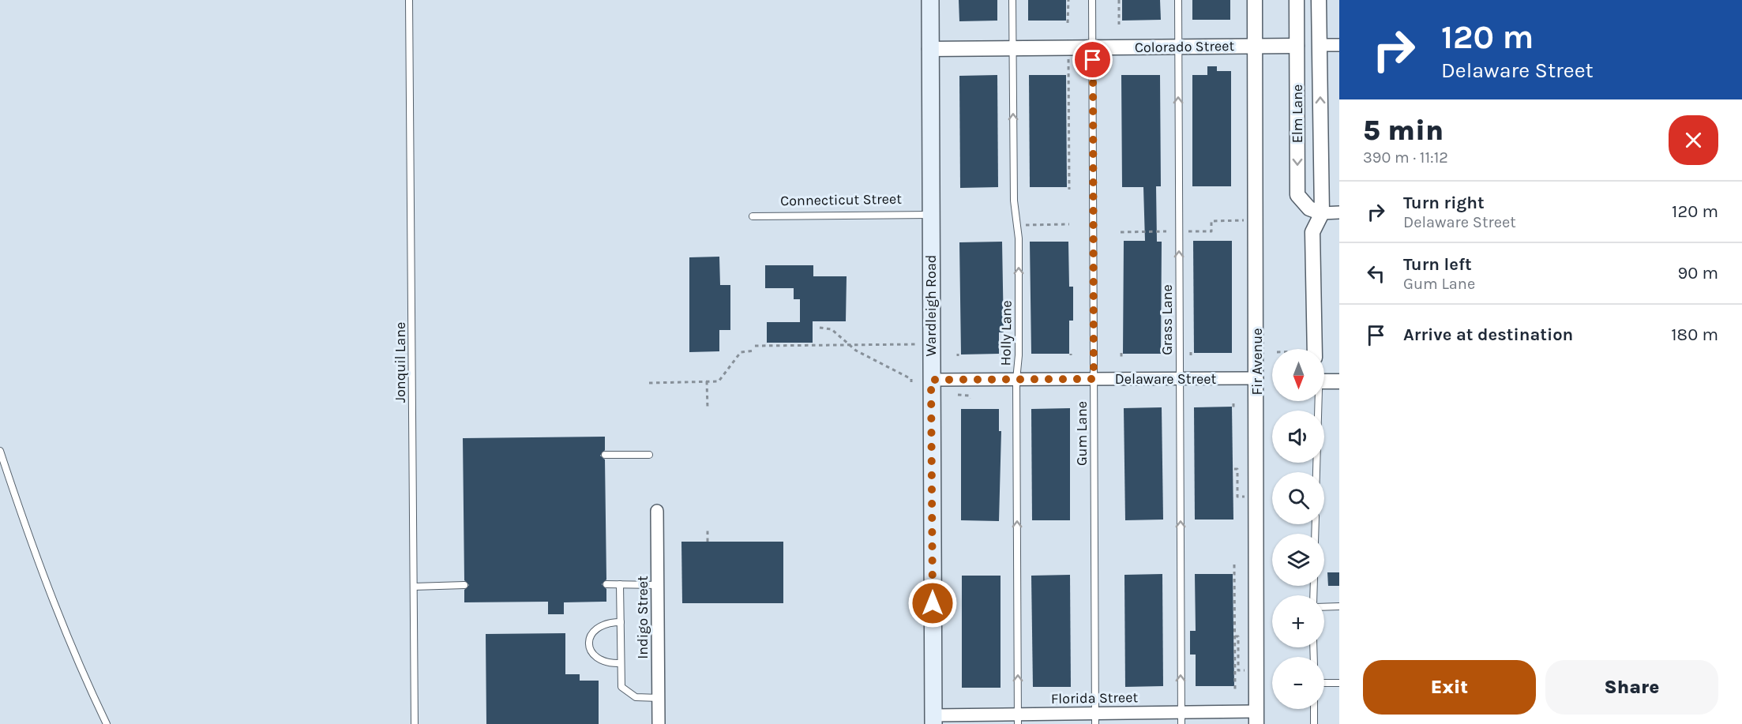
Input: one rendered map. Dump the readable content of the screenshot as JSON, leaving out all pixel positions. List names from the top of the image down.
{
  "streets": {
    "main road": ["Wardleigh Road"],
    "street": [
      "Colorado Street",
      "Elm Lane",
      "Fir Avenue",
      "Delaware Street",
      "Indigo Street",
      "Florida Street"
    ],
    "lane": [
      "Connecticut Street",
      "Grass Lane",
      "Holly Lane",
      "Jonquil Lane",
      "Gum Lane"
    ]
  },
  "crossings": [
    ["Colorado Street", "Elm Lane"],
    ["Colorado Street", "Wardleigh Road"],
    ["Colorado Street", "Grass Lane"],
    ["Colorado Street", "Holly Lane"],
    ["Colorado Street", "Fir Avenue"],
    ["Colorado Street", "Gum Lane"],
    ["Connecticut Street", "Wardleigh Road"],
    ["Wardleigh Road", "Delaware Street"],
    ["Wardleigh Road", "Florida Street"],
    ["Grass Lane", "Delaware Street"],
    ["Grass Lane", "Florida Street"],
    ["Holly Lane", "Delaware Street"],
    ["Holly Lane", "Florida Street"],
    ["Fir Avenue", "Delaware Street"],
    ["Fir Avenue", "Florida Street"],
    ["Delaware Street", "Gum Lane"],
    ["Gum Lane", "Florida Street"]
  ],
  "one_way": ["Grass Lane", "Holly Lane"],
  "north": "bottom",
  "page": {
    "turn": ["120 m", "Delaware Street"],
    "heading": ["5 min", "390 m · 11:12"],
    "list": [
      {
        "name": "Turn right",
        "note": "Delaware Street",
        "value": "120 m"
      },
      {
        "name": "Turn left",
        "note": "Gum Lane",
        "value": "90 m"
      },
      {
        "name": "Arrive at destination",
        "value": "180 m"
      }
    ],
    "map_buttons": ["+", "−"],
    "buttons": ["Exit", "Share"]
  }
}
